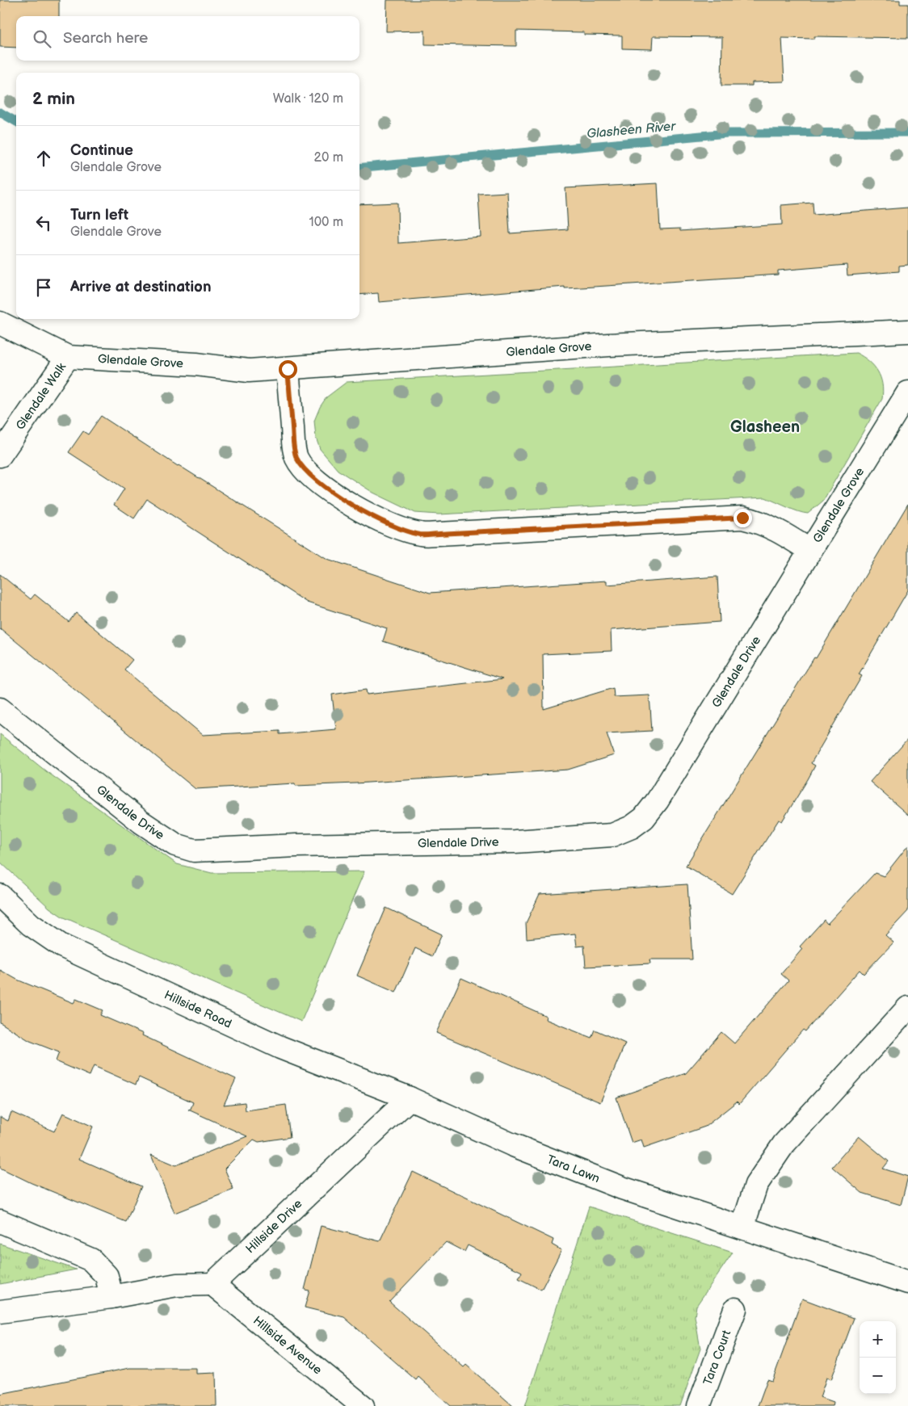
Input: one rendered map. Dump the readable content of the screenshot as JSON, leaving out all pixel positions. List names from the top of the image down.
{
  "streets": {
    "street": [
      "Glendale Grove",
      "Glendale Walk",
      "Glendale Drive",
      "Hillside Road",
      "Tara Lawn",
      "Hillside Drive",
      "Hillside Avenue",
      "Tara Court"
    ]
  },
  "crossings": [
    ["Glendale Grove", "Glendale Walk"],
    ["Glendale Grove", "Glendale Drive"],
    ["Hillside Road", "Tara Lawn"],
    ["Hillside Road", "Hillside Drive"],
    ["Tara Lawn", "Hillside Drive"],
    ["Hillside Drive", "Hillside Avenue"]
  ],
  "districts": ["Glasheen"],
  "water": ["Glasheen River"],
  "page": {
    "search": "Search here",
    "heading": ["2 min", "Walk · 120 m"],
    "list": [
      ["Continue", "Glendale Grove", "20 m"],
      ["Turn left", "Glendale Grove", "100 m"],
      "Arrive at destination"
    ],
    "map_buttons": ["+", "−"]
  }
}
